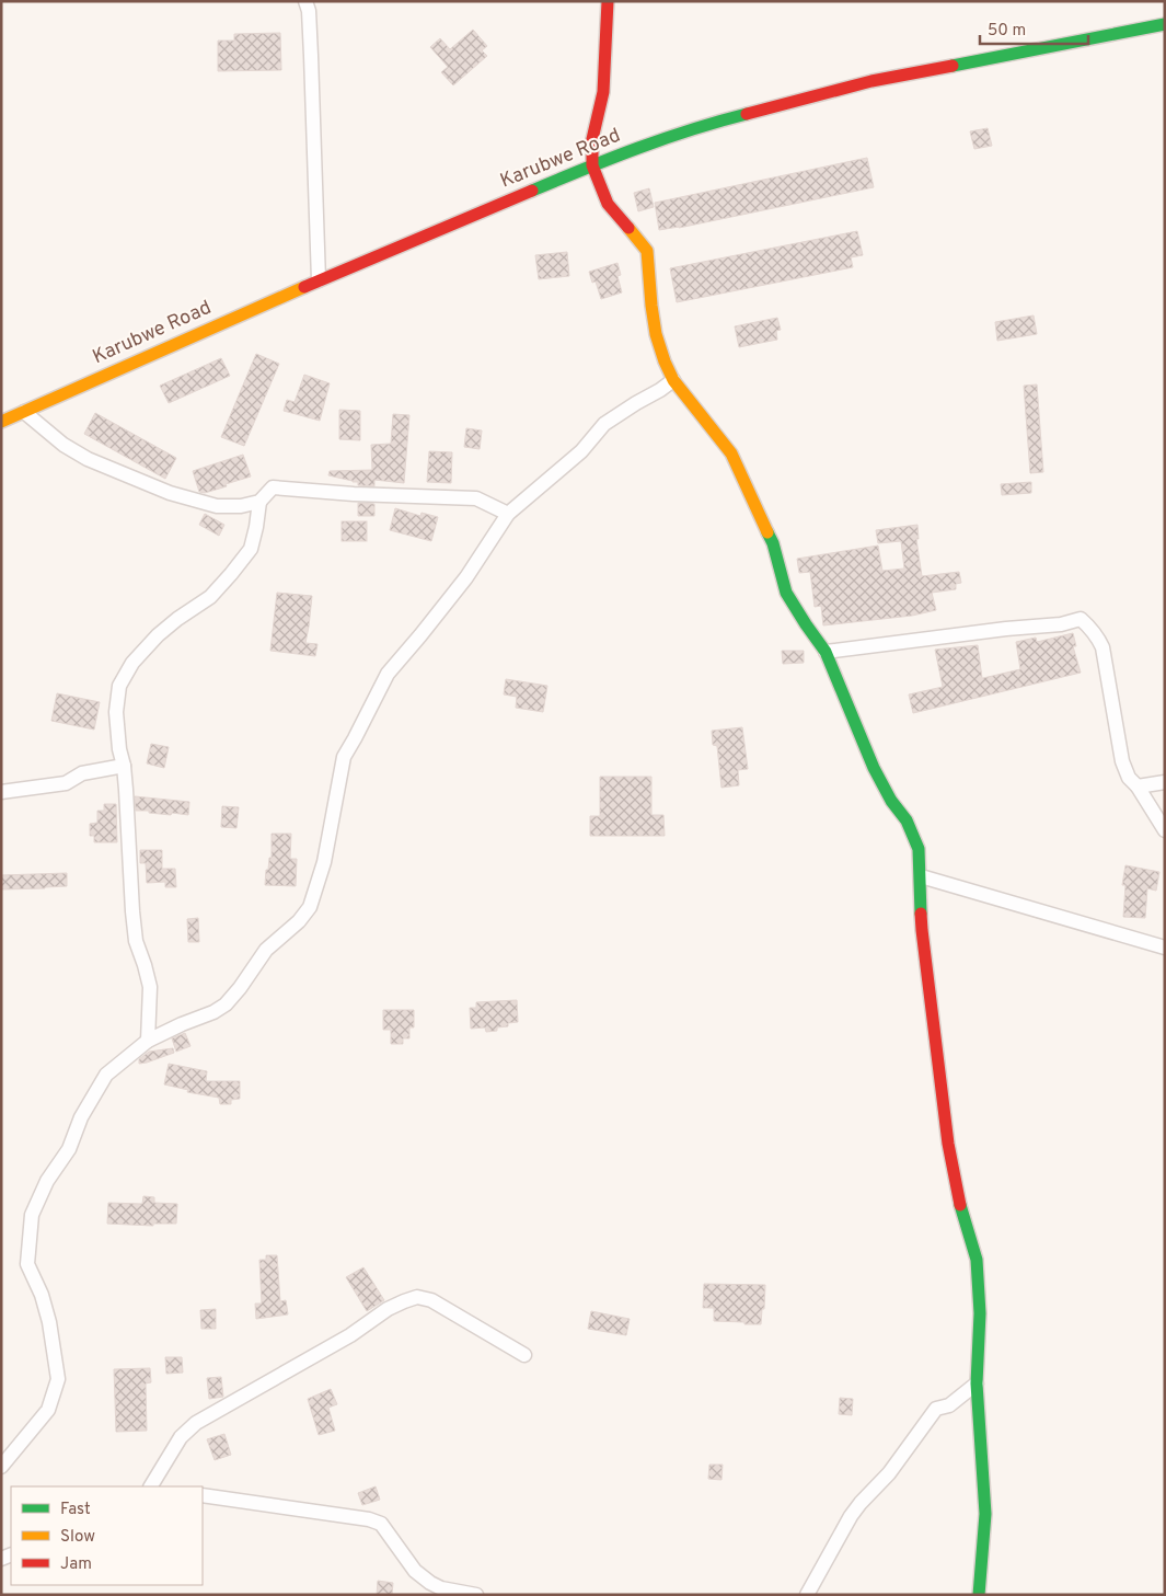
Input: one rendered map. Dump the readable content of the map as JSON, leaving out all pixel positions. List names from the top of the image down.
{
  "streets": {
    "street": ["Karubwe Road"]
  },
  "legend": ["Fast", "Slow", "Jam"],
  "scale_bar": "50 m"
}
